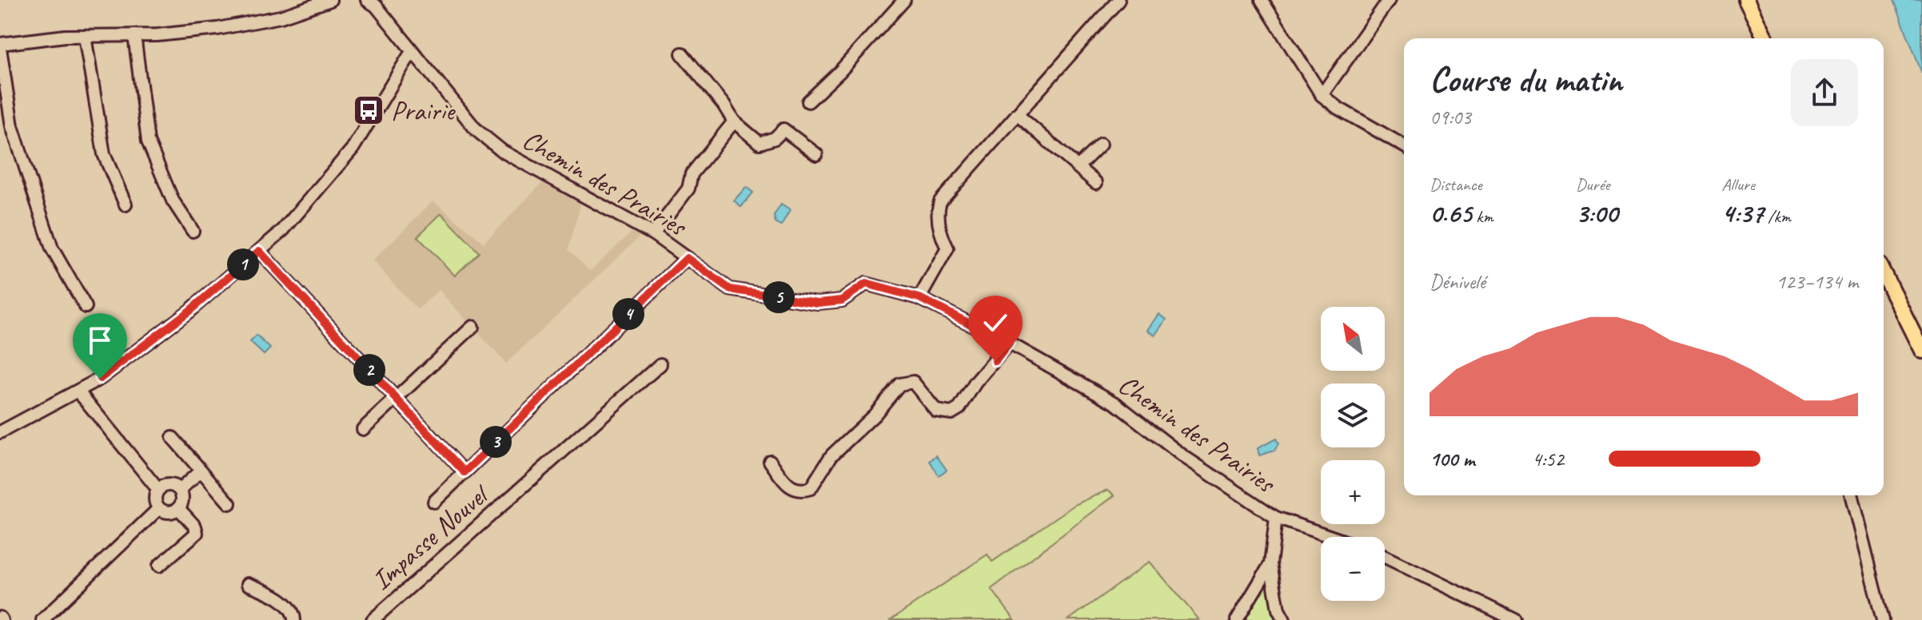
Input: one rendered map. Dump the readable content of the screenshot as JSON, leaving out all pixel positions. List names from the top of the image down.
{
  "streets": {
    "street": ["Chemin des Prairies", "Impasse Nouvel"]
  },
  "places": {
    "bus stop": ["Prairie"]
  },
  "north": "top left",
  "page": {
    "heading": ["Course du matin", "09:03"],
    "stats": [
      ["Distance", "0.65 km"],
      ["Durée", "3:00"],
      ["Allure", "4:37 /km"]
    ],
    "pins": [
      "1",
      "5",
      "4",
      "2",
      "3"
    ],
    "chart": ["Dénivelé", "123–134 m"],
    "map_buttons": ["+", "−"],
    "list": [
      {
        "name": "100 m",
        "note": "4:52"
      }
    ]
  }
}
